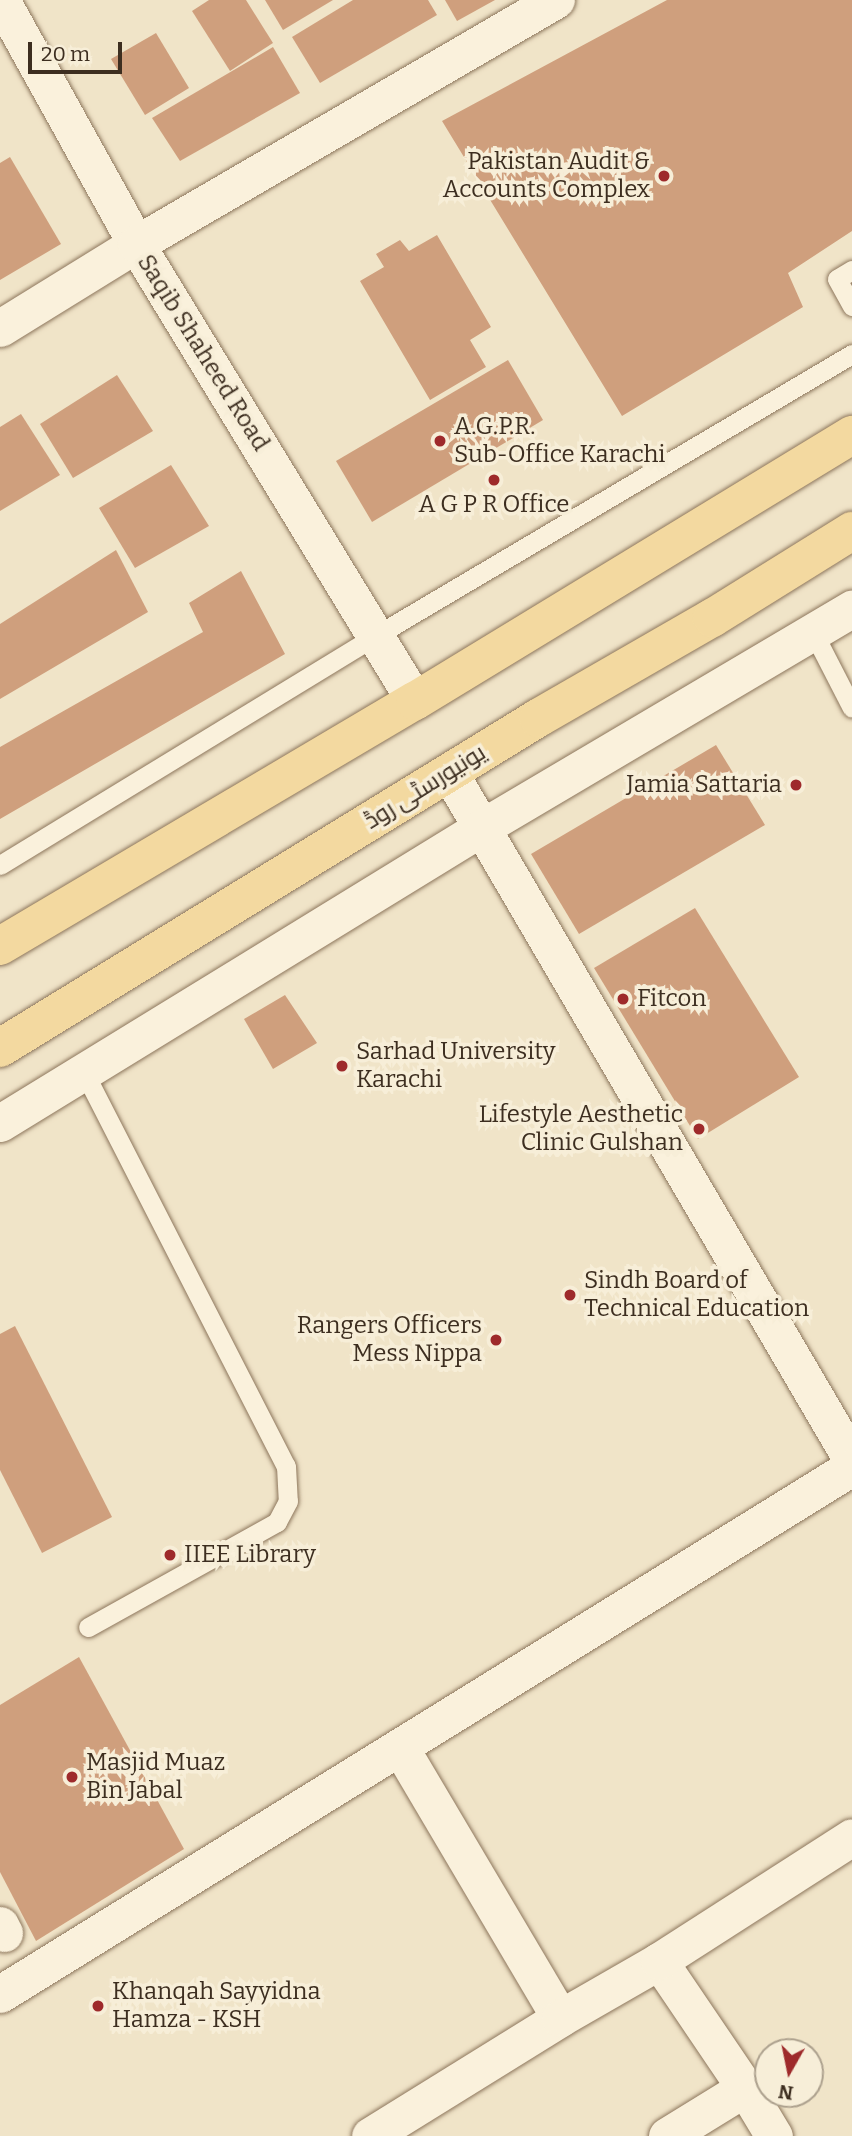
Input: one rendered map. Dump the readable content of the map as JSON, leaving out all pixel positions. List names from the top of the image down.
{
  "streets": {
    "main road": ["یونیورسٹی روڈ"],
    "street": ["Saqib Shaheed Road"]
  },
  "places": [
    "Pakistan Audit & Accounts Complex",
    "A.G.P.R. Sub-Office Karachi",
    "A G P R Office",
    "Jamia Sattaria",
    "Fitcon",
    "Sarhad University Karachi",
    "Lifestyle Aesthetic Clinic Gulshan",
    "Sindh Board of Technical Education",
    "Rangers Officers Mess Nippa",
    "IIEE Library",
    "Masjid Muaz Bin Jabal",
    "Khanqah Sayyidna Hamza - KSH"
  ],
  "scale_bar": "20 m",
  "north": "bottom"
}
